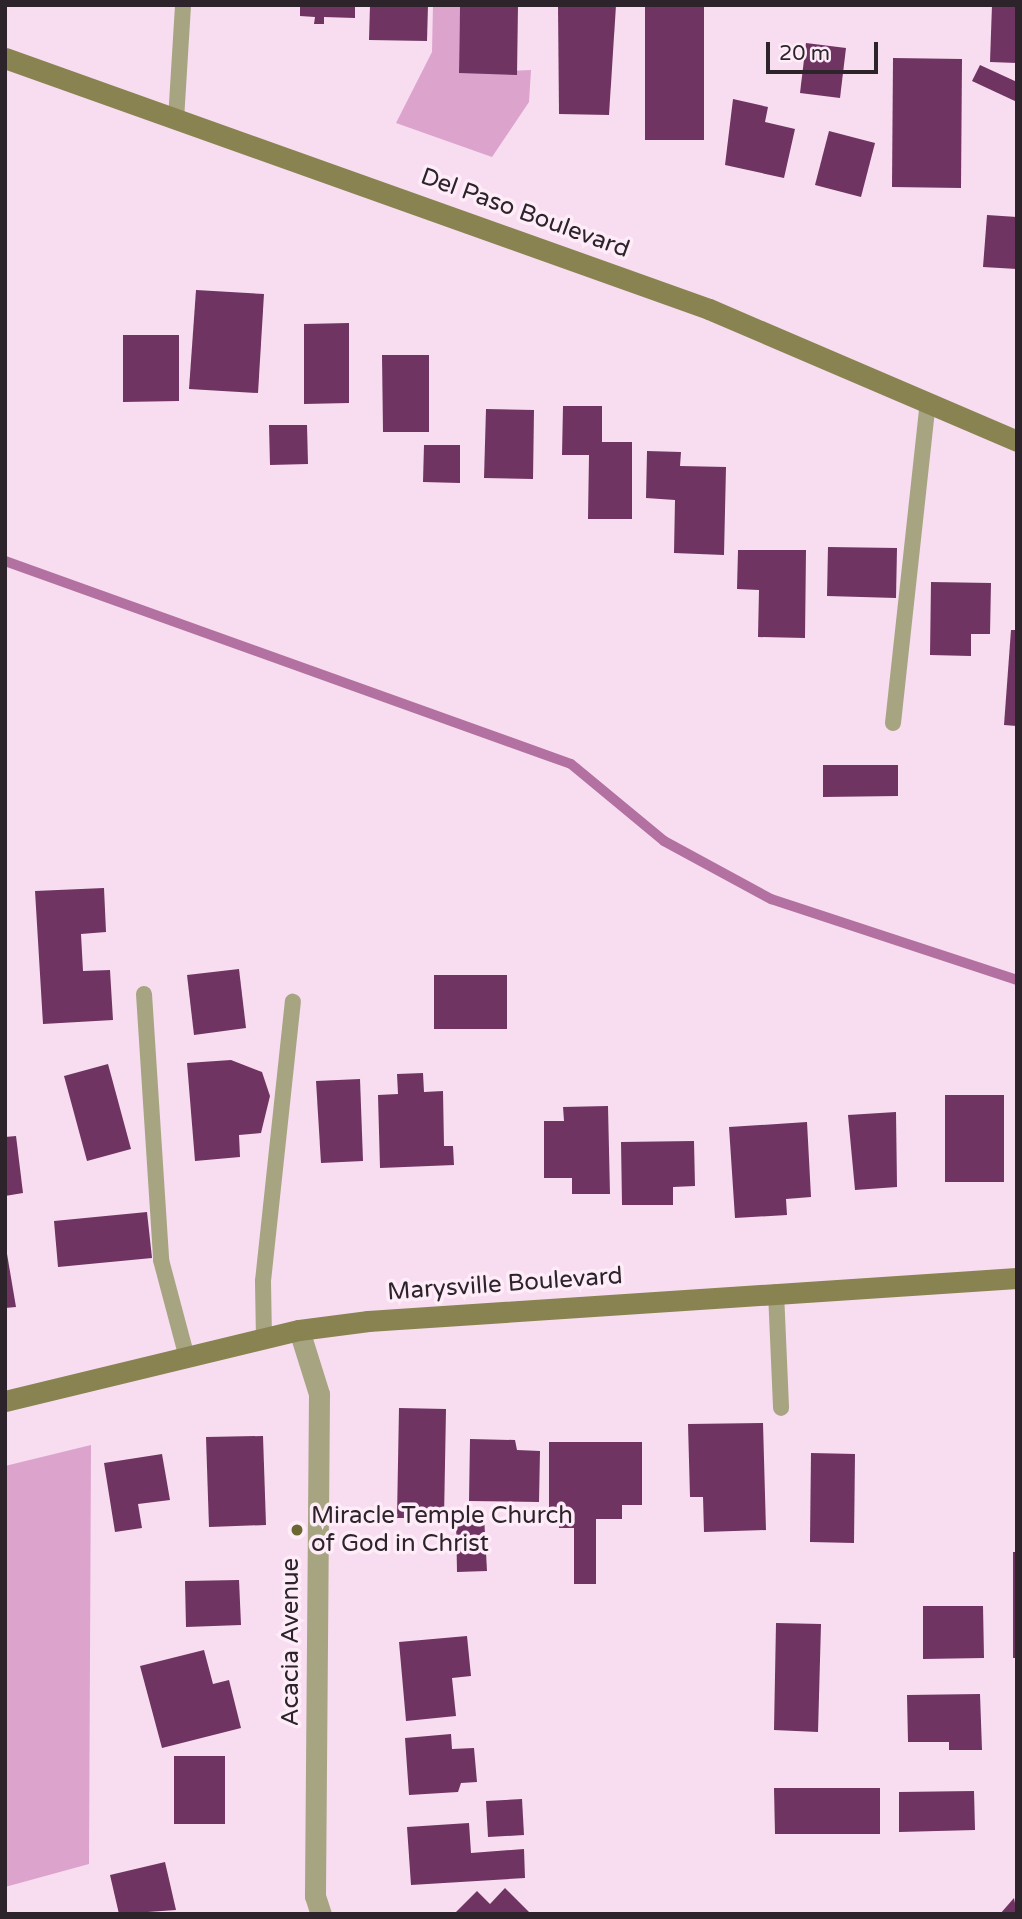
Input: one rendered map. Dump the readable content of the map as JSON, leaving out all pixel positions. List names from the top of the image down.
{
  "streets": {
    "main road": ["Del Paso Boulevard", "Marysville Boulevard"],
    "street": ["Acacia Avenue"]
  },
  "crossings": [
    ["Marysville Boulevard", "Acacia Avenue"]
  ],
  "places": ["Miracle Temple Church of God in Christ"],
  "scale_bar": "20 m"
}
